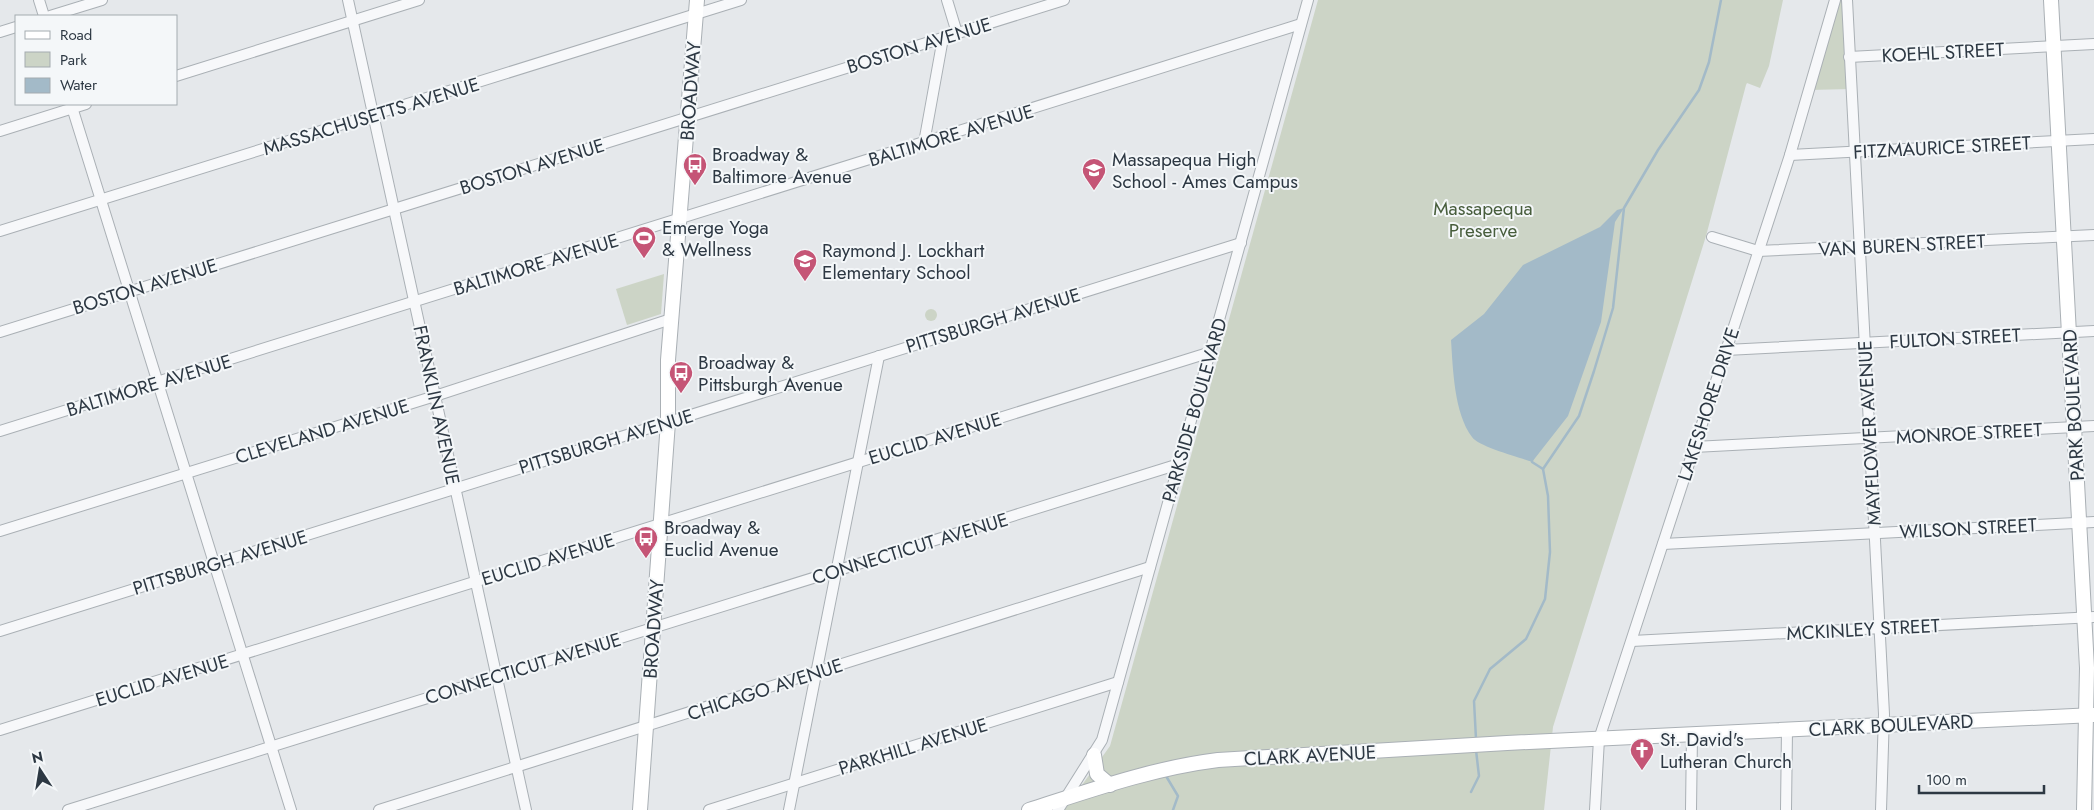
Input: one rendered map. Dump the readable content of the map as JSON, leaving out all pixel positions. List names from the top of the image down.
{
  "streets": {
    "street": [
      "BOSTON AVENUE",
      "KOEHL STREET",
      "BROADWAY",
      "MASSACHUSETTS AVENUE",
      "BALTIMORE AVENUE",
      "FITZMAURICE STREET",
      "VAN BUREN STREET",
      "PITTSBURGH AVENUE",
      "FULTON STREET",
      "LAKESHORE DRIVE",
      "FRANKLIN AVENUE",
      "PARK BOULEVARD",
      "PARKSIDE BOULEVARD",
      "CLEVELAND AVENUE",
      "MAYFLOWER AVENUE",
      "MONROE STREET",
      "EUCLID AVENUE",
      "WILSON STREET",
      "CONNECTICUT AVENUE",
      "MCKINLEY STREET",
      "CHICAGO AVENUE",
      "CLARK BOULEVARD",
      "PARKHILL AVENUE",
      "CLARK AVENUE"
    ]
  },
  "crossings": [
    ["BOSTON AVENUE", "BROADWAY"],
    ["BOSTON AVENUE", "FRANKLIN AVENUE"],
    ["KOEHL STREET", "PARK BOULEVARD"],
    ["KOEHL STREET", "MAYFLOWER AVENUE"],
    ["BROADWAY", "MASSACHUSETTS AVENUE"],
    ["BROADWAY", "BALTIMORE AVENUE"],
    ["BROADWAY", "PITTSBURGH AVENUE"],
    ["BROADWAY", "CLEVELAND AVENUE"],
    ["BROADWAY", "EUCLID AVENUE"],
    ["BROADWAY", "CONNECTICUT AVENUE"],
    ["BROADWAY", "CHICAGO AVENUE"],
    ["MASSACHUSETTS AVENUE", "FRANKLIN AVENUE"],
    ["BALTIMORE AVENUE", "FRANKLIN AVENUE"],
    ["BALTIMORE AVENUE", "PARKSIDE BOULEVARD"],
    ["FITZMAURICE STREET", "LAKESHORE DRIVE"],
    ["FITZMAURICE STREET", "PARK BOULEVARD"],
    ["FITZMAURICE STREET", "MAYFLOWER AVENUE"],
    ["VAN BUREN STREET", "LAKESHORE DRIVE"],
    ["VAN BUREN STREET", "PARK BOULEVARD"],
    ["VAN BUREN STREET", "MAYFLOWER AVENUE"],
    ["PITTSBURGH AVENUE", "FRANKLIN AVENUE"],
    ["PITTSBURGH AVENUE", "PARKSIDE BOULEVARD"],
    ["FULTON STREET", "LAKESHORE DRIVE"],
    ["FULTON STREET", "PARK BOULEVARD"],
    ["FULTON STREET", "MAYFLOWER AVENUE"],
    ["LAKESHORE DRIVE", "MONROE STREET"],
    ["LAKESHORE DRIVE", "WILSON STREET"],
    ["LAKESHORE DRIVE", "MCKINLEY STREET"],
    ["LAKESHORE DRIVE", "CLARK BOULEVARD"],
    ["LAKESHORE DRIVE", "CLARK AVENUE"],
    ["FRANKLIN AVENUE", "CLEVELAND AVENUE"],
    ["FRANKLIN AVENUE", "EUCLID AVENUE"],
    ["FRANKLIN AVENUE", "CONNECTICUT AVENUE"],
    ["FRANKLIN AVENUE", "CHICAGO AVENUE"],
    ["PARK BOULEVARD", "MONROE STREET"],
    ["PARK BOULEVARD", "WILSON STREET"],
    ["PARK BOULEVARD", "MCKINLEY STREET"],
    ["PARK BOULEVARD", "CLARK BOULEVARD"],
    ["PARKSIDE BOULEVARD", "EUCLID AVENUE"],
    ["PARKSIDE BOULEVARD", "CONNECTICUT AVENUE"],
    ["PARKSIDE BOULEVARD", "CHICAGO AVENUE"],
    ["PARKSIDE BOULEVARD", "PARKHILL AVENUE"],
    ["PARKSIDE BOULEVARD", "CLARK AVENUE"],
    ["MAYFLOWER AVENUE", "MONROE STREET"],
    ["MAYFLOWER AVENUE", "WILSON STREET"],
    ["MAYFLOWER AVENUE", "MCKINLEY STREET"],
    ["MAYFLOWER AVENUE", "CLARK BOULEVARD"],
    ["CLARK BOULEVARD", "CLARK AVENUE"]
  ],
  "parks": ["Massapequa Preserve"],
  "places": {
    "bus stop": ["Broadway & Baltimore Avenue", "Broadway & Pittsburgh Avenue", "Broadway & Euclid Avenue"],
    "school or university": ["Massapequa High School - Ames Campus", "Raymond J. Lockhart Elementary School"],
    "sports": ["Emerge Yoga & Wellness"],
    "church": ["St. David's Lutheran Church"]
  },
  "legend": ["Road", "Park", "Water"],
  "scale_bar": "100 m",
  "north": "top"
}
